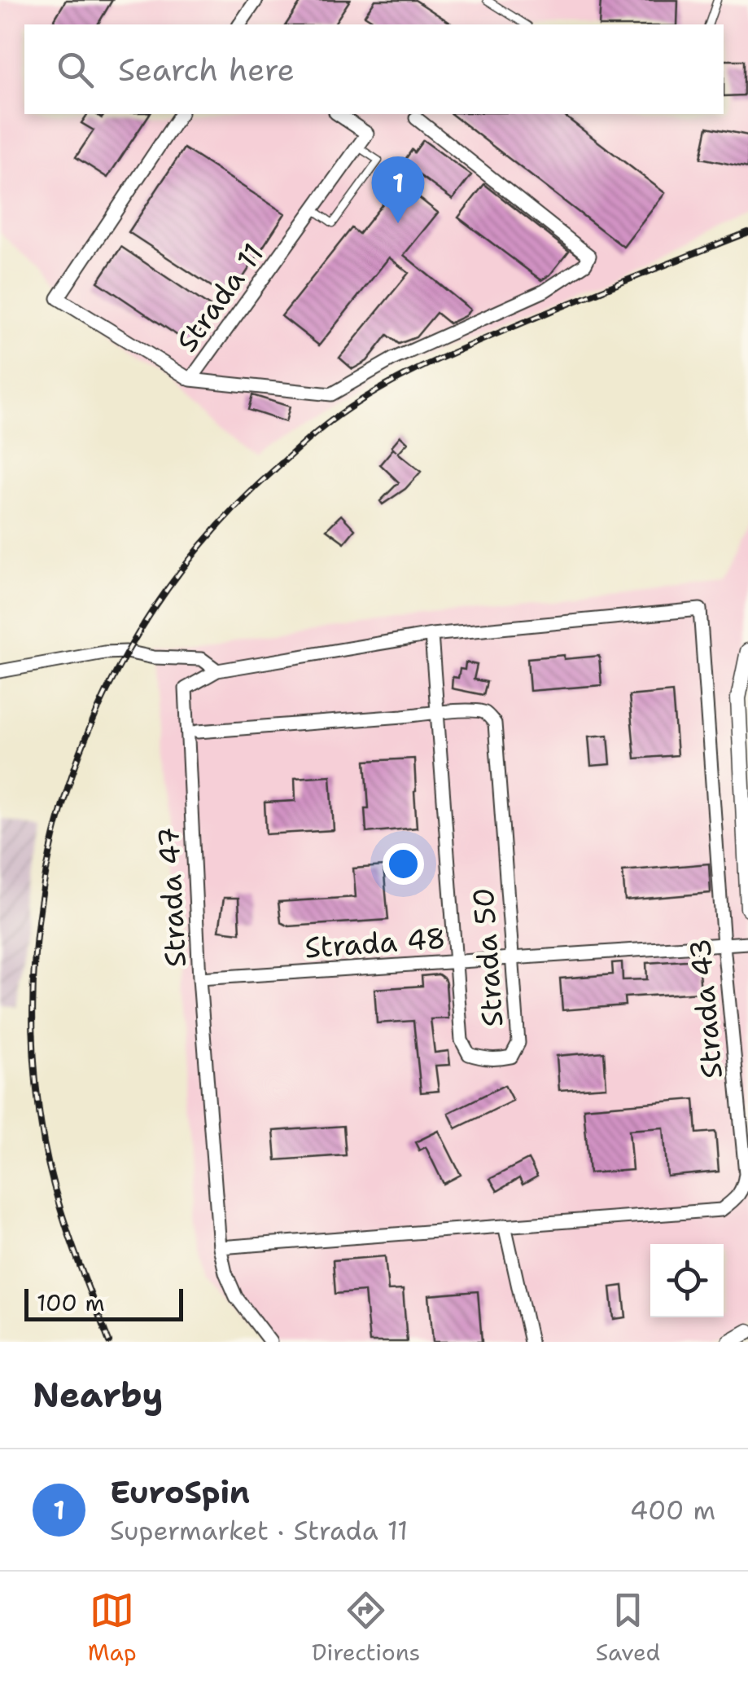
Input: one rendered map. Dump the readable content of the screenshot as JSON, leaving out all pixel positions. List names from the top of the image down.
{
  "streets": {
    "street": [
      "Strada 11",
      "Strada 47",
      "Strada 48",
      "Strada 50",
      "Strada 43"
    ]
  },
  "crossings": [
    ["Strada 47", "Strada 48"],
    ["Strada 47", "Strada 50"],
    ["Strada 47", "Strada 43"],
    ["Strada 48", "Strada 50"],
    ["Strada 48", "Strada 43"],
    ["Strada 50", "Strada 43"]
  ],
  "scale_bar": "100 m",
  "page": {
    "search": "Search here",
    "pins": "1",
    "scale": "100 m",
    "heading": "Nearby",
    "list": [
      {
        "mark": "1",
        "name": "EuroSpin",
        "note": "Supermarket · Strada 11",
        "value": "400 m"
      }
    ],
    "nav": ["Map", "Directions", "Saved"]
  }
}
